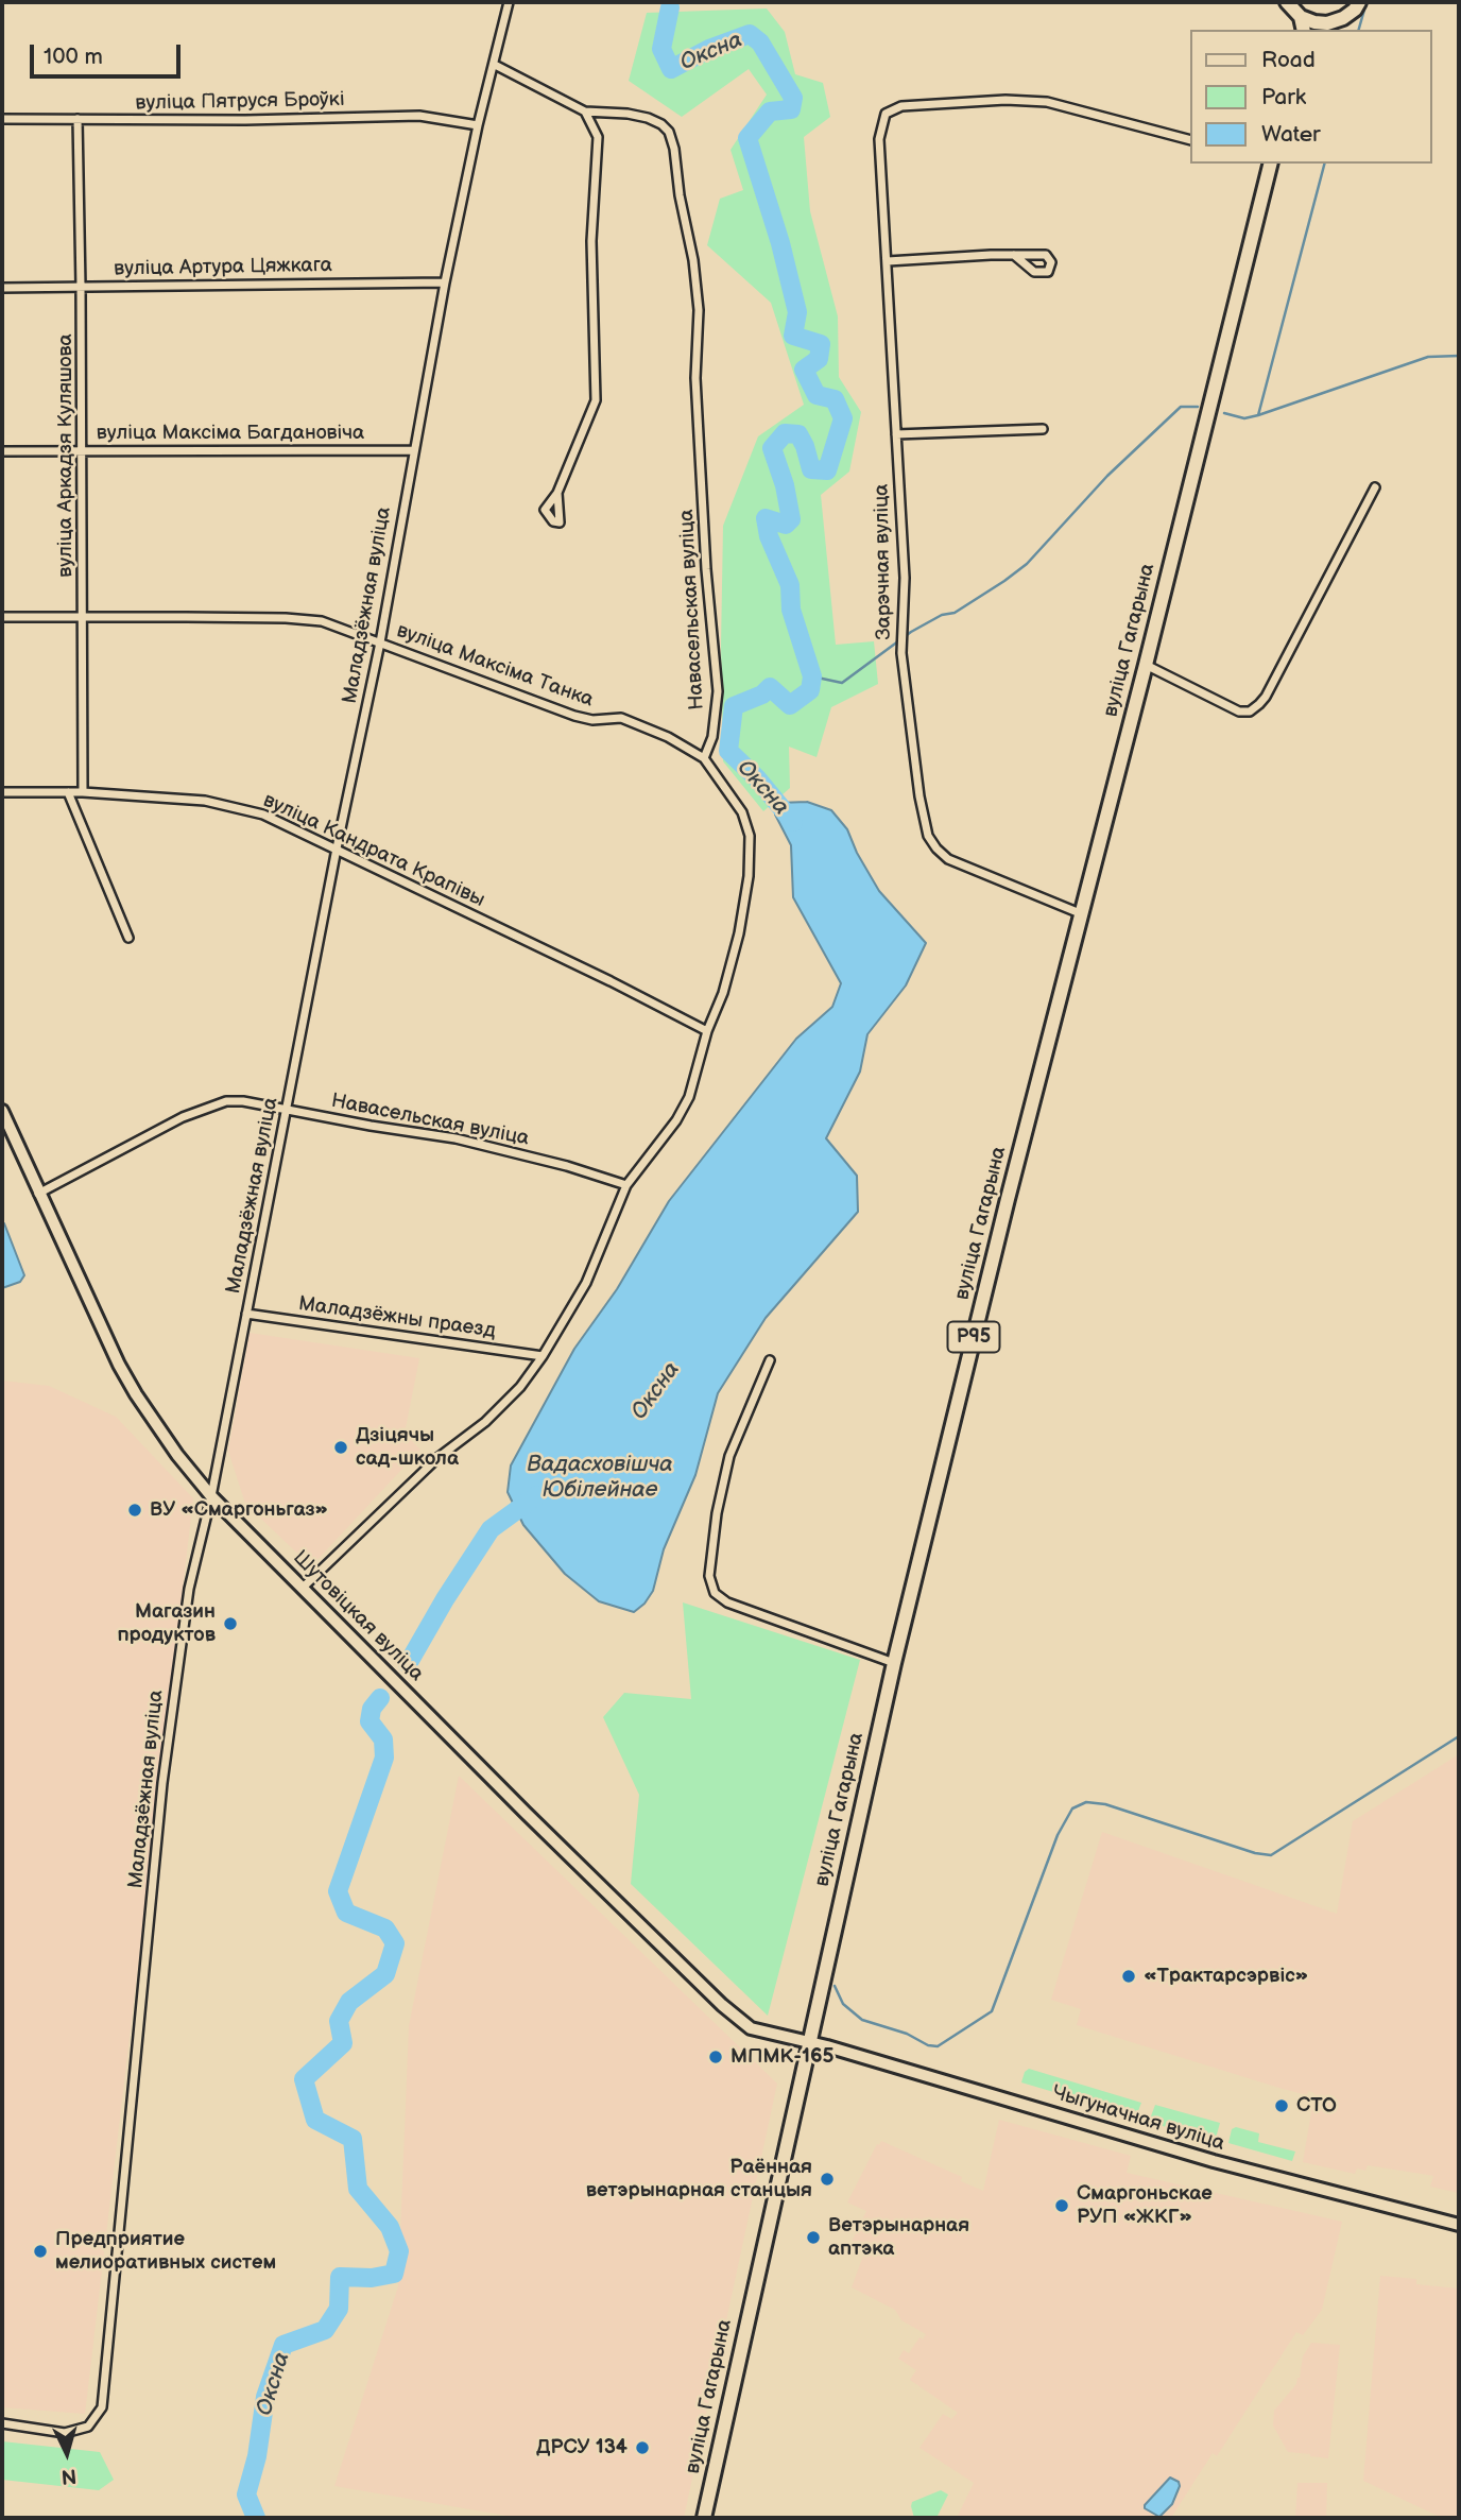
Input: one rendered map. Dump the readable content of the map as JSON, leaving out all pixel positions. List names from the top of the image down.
{
  "streets": {
    "main road": [
      "вуліца Гагарына",
      "Р95",
      "Шутовіцкая вуліца",
      "Чыгуначная вуліца"
    ],
    "street": [
      "вуліца Пятруся Броўкі",
      "вуліца Артура Цяжкага",
      "вуліца Максіма Багдановіча",
      "вуліца Аркадзя Куляшова",
      "Зарэчная вуліца",
      "Маладзёжная вуліца",
      "Навасельская вуліца",
      "вуліца Максіма Танка",
      "вуліца Кандрата Крапівы",
      "Маладзёжны праезд"
    ]
  },
  "crossings": [
    ["вуліца Пятруся Броўкі", "вуліца Аркадзя Куляшова"],
    ["вуліца Пятруся Броўкі", "Маладзёжная вуліца"],
    ["вуліца Артура Цяжкага", "вуліца Аркадзя Куляшова"],
    ["вуліца Артура Цяжкага", "Маладзёжная вуліца"],
    ["вуліца Максіма Багдановіча", "вуліца Аркадзя Куляшова"],
    ["вуліца Максіма Багдановіча", "Маладзёжная вуліца"],
    ["вуліца Аркадзя Куляшова", "вуліца Максіма Танка"],
    ["вуліца Аркадзя Куляшова", "вуліца Кандрата Крапівы"],
    ["Зарэчная вуліца", "вуліца Гагарына"],
    ["Маладзёжная вуліца", "Навасельская вуліца"],
    ["Маладзёжная вуліца", "вуліца Максіма Танка"],
    ["Маладзёжная вуліца", "вуліца Кандрата Крапівы"],
    ["Маладзёжная вуліца", "Маладзёжны праезд"],
    ["Маладзёжная вуліца", "Шутовіцкая вуліца"],
    ["Навасельская вуліца", "вуліца Максіма Танка"],
    ["Навасельская вуліца", "Шутовіцкая вуліца"],
    ["вуліца Гагарына", "Шутовіцкая вуліца"],
    ["вуліца Гагарына", "Чыгуначная вуліца"],
    ["Шутовіцкая вуліца", "Чыгуначная вуліца"]
  ],
  "water": ["Оксна", "Вадасховішча Юбілейнае"],
  "places": [
    "Дзіцячы сад-школа",
    "ВУ «Смаргоньгаз»",
    "Магазин продуктов",
    "«Трактарсэрвіс»",
    "МПМК-165",
    "СТО",
    "Раённая ветэрынарная станцыя",
    "Смаргоньскае РУП «ЖКГ»",
    "Ветэрынарная аптэка",
    "Предприятие мелиоративных систем",
    "ДРСУ 134"
  ],
  "legend": ["Road", "Park", "Water"],
  "scale_bar": "100 m",
  "north": "bottom"
}
